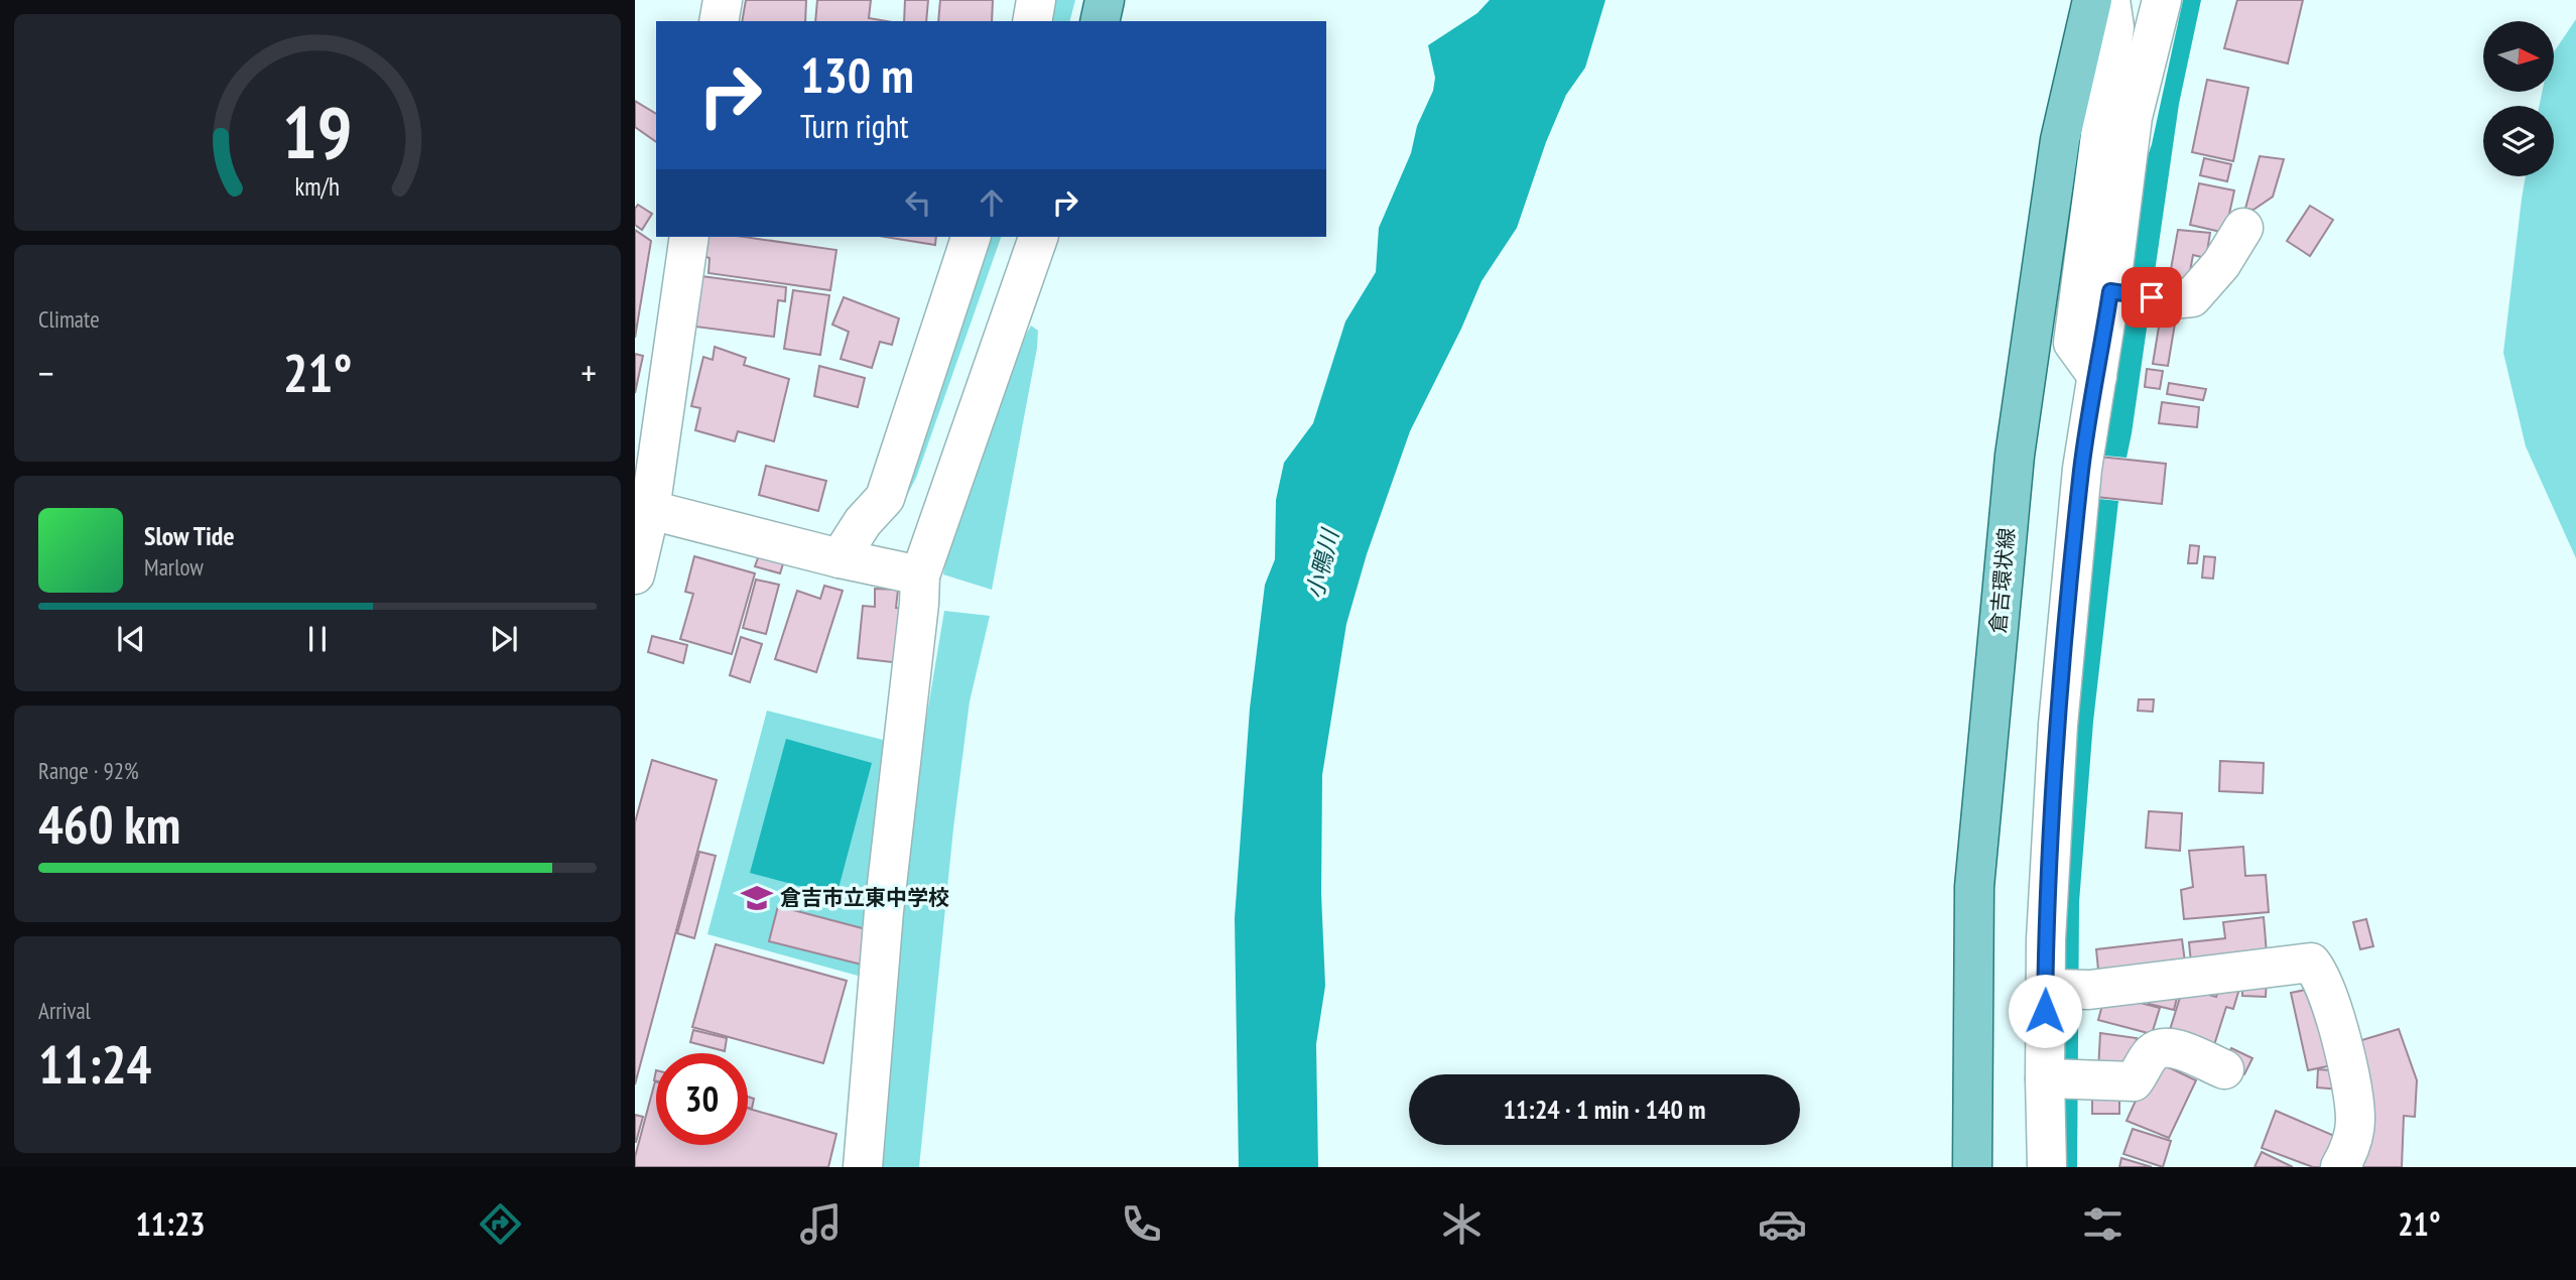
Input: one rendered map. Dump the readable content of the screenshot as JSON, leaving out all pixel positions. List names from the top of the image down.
{
  "streets": {
    "main road": ["倉吉環状線"]
  },
  "water": ["小鴨川"],
  "places": {
    "school or university": ["倉吉市立東中学校"]
  },
  "north": "right",
  "page": {
    "turn": ["130 m", "Turn right"],
    "tile": [
      "Climate",
      ["Range · 92%", "460 km"],
      ["Arrival", "11:24"]
    ],
    "heat": ["−", "21°", "+"],
    "song": ["Slow Tide", "Marlow"],
    "limit": "30",
    "trip": "11:24 · 1 min · 140 m",
    "tabs": ["11:23", "21°"],
    "gauge": ["19", "km/h"]
  }
}
